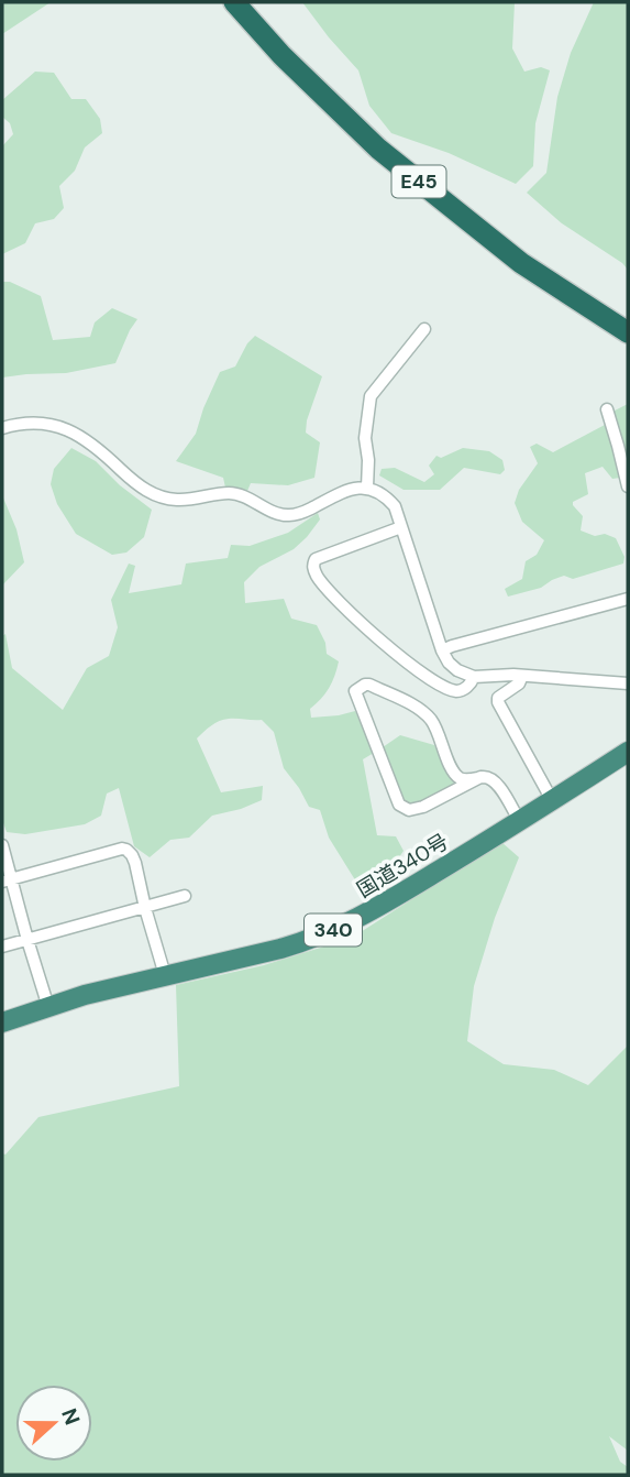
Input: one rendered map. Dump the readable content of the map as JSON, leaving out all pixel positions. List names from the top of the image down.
{
  "streets": {
    "highway": ["E45", "国道340号", "340"]
  },
  "north": "right"
}
